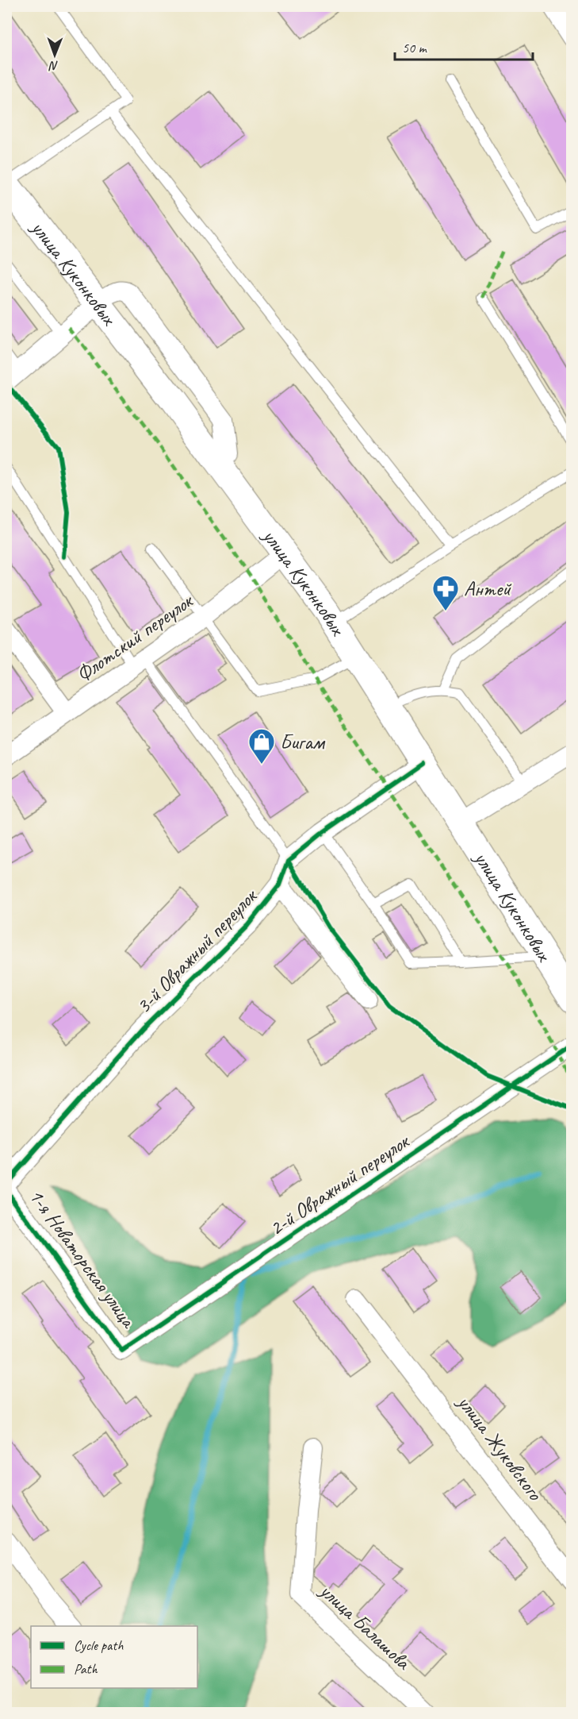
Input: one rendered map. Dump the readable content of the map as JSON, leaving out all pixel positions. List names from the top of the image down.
{
  "streets": {
    "main road": ["улица Куконковых"],
    "street": [
      "Флотский переулок",
      "3-й Овражный переулок",
      "2-й Овражный переулок",
      "1-я Новаторская улица",
      "улица Жуковского",
      "улица Балашова"
    ]
  },
  "crossings": [
    ["улица Куконковых", "Флотский переулок"],
    ["улица Куконковых", "3-й Овражный переулок"],
    ["2-й Овражный переулок", "1-я Новаторская улица"]
  ],
  "places": {
    "pharmacy": ["Антей"],
    "shop": ["Бигам"]
  },
  "legend": ["Cycle path", "Path"],
  "scale_bar": "50 m",
  "north": "bottom"
}
